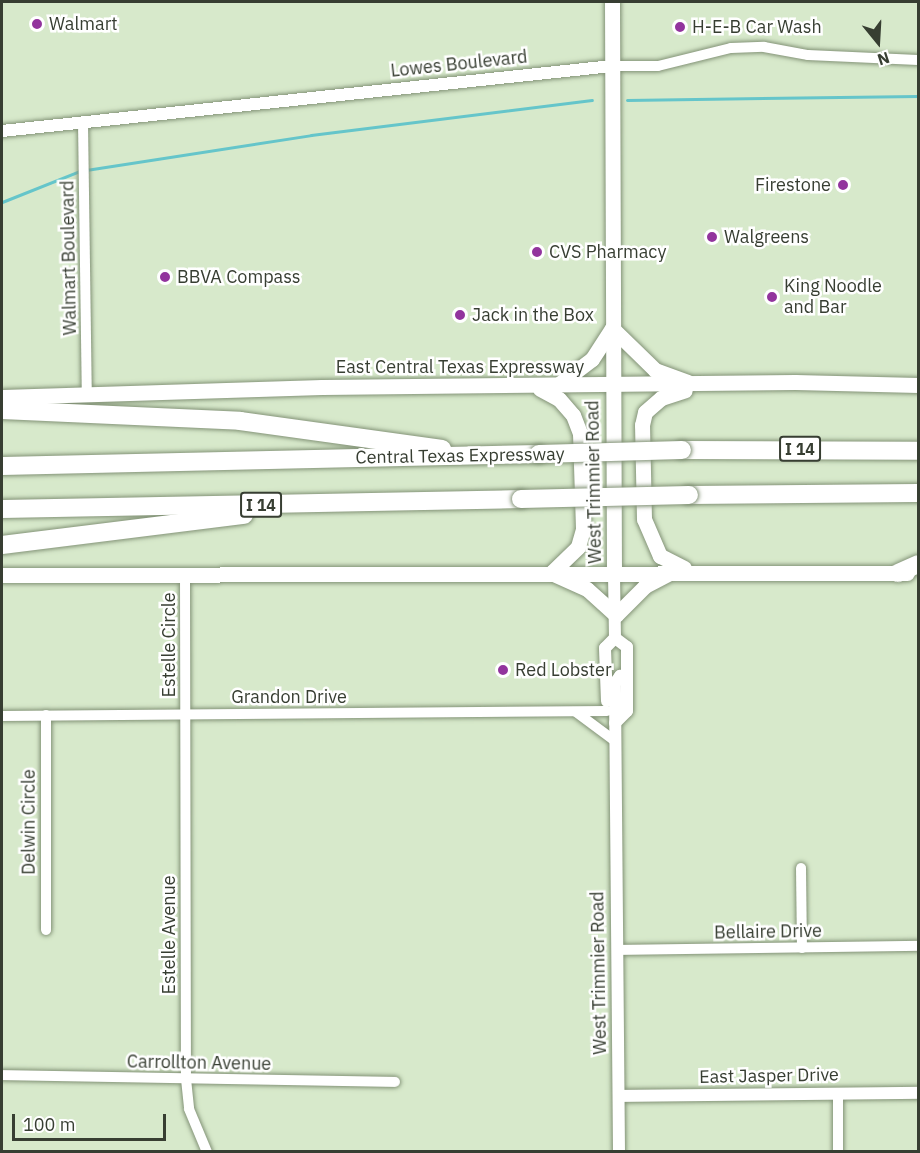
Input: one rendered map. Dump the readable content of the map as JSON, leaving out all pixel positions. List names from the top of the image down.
{
  "streets": {
    "highway": ["I 14", "Central Texas Expressway"],
    "main road": ["East Central Texas Expressway", "West Trimmier Road"],
    "street": [
      "Lowes Boulevard",
      "Walmart Boulevard",
      "Estelle Circle",
      "Grandon Drive",
      "Delwin Circle",
      "Bellaire Drive",
      "Estelle Avenue",
      "Carrollton Avenue",
      "East Jasper Drive"
    ]
  },
  "crossings": [
    ["Lowes Boulevard", "Walmart Boulevard"],
    ["Lowes Boulevard", "West Trimmier Road"],
    ["Walmart Boulevard", "East Central Texas Expressway"],
    ["East Central Texas Expressway", "West Trimmier Road"],
    ["West Trimmier Road", "Grandon Drive"],
    ["West Trimmier Road", "Bellaire Drive"],
    ["West Trimmier Road", "East Jasper Drive"],
    ["Estelle Circle", "Grandon Drive"],
    ["Estelle Circle", "Estelle Avenue"],
    ["Grandon Drive", "Delwin Circle"],
    ["Grandon Drive", "Estelle Avenue"],
    ["Estelle Avenue", "Carrollton Avenue"]
  ],
  "places": [
    "Walmart",
    "H-E-B Car Wash",
    "Firestone",
    "Walgreens",
    "CVS Pharmacy",
    "BBVA Compass",
    "King Noodle and Bar",
    "Jack in the Box",
    "Red Lobster"
  ],
  "scale_bar": "100 m",
  "north": "bottom"
}
